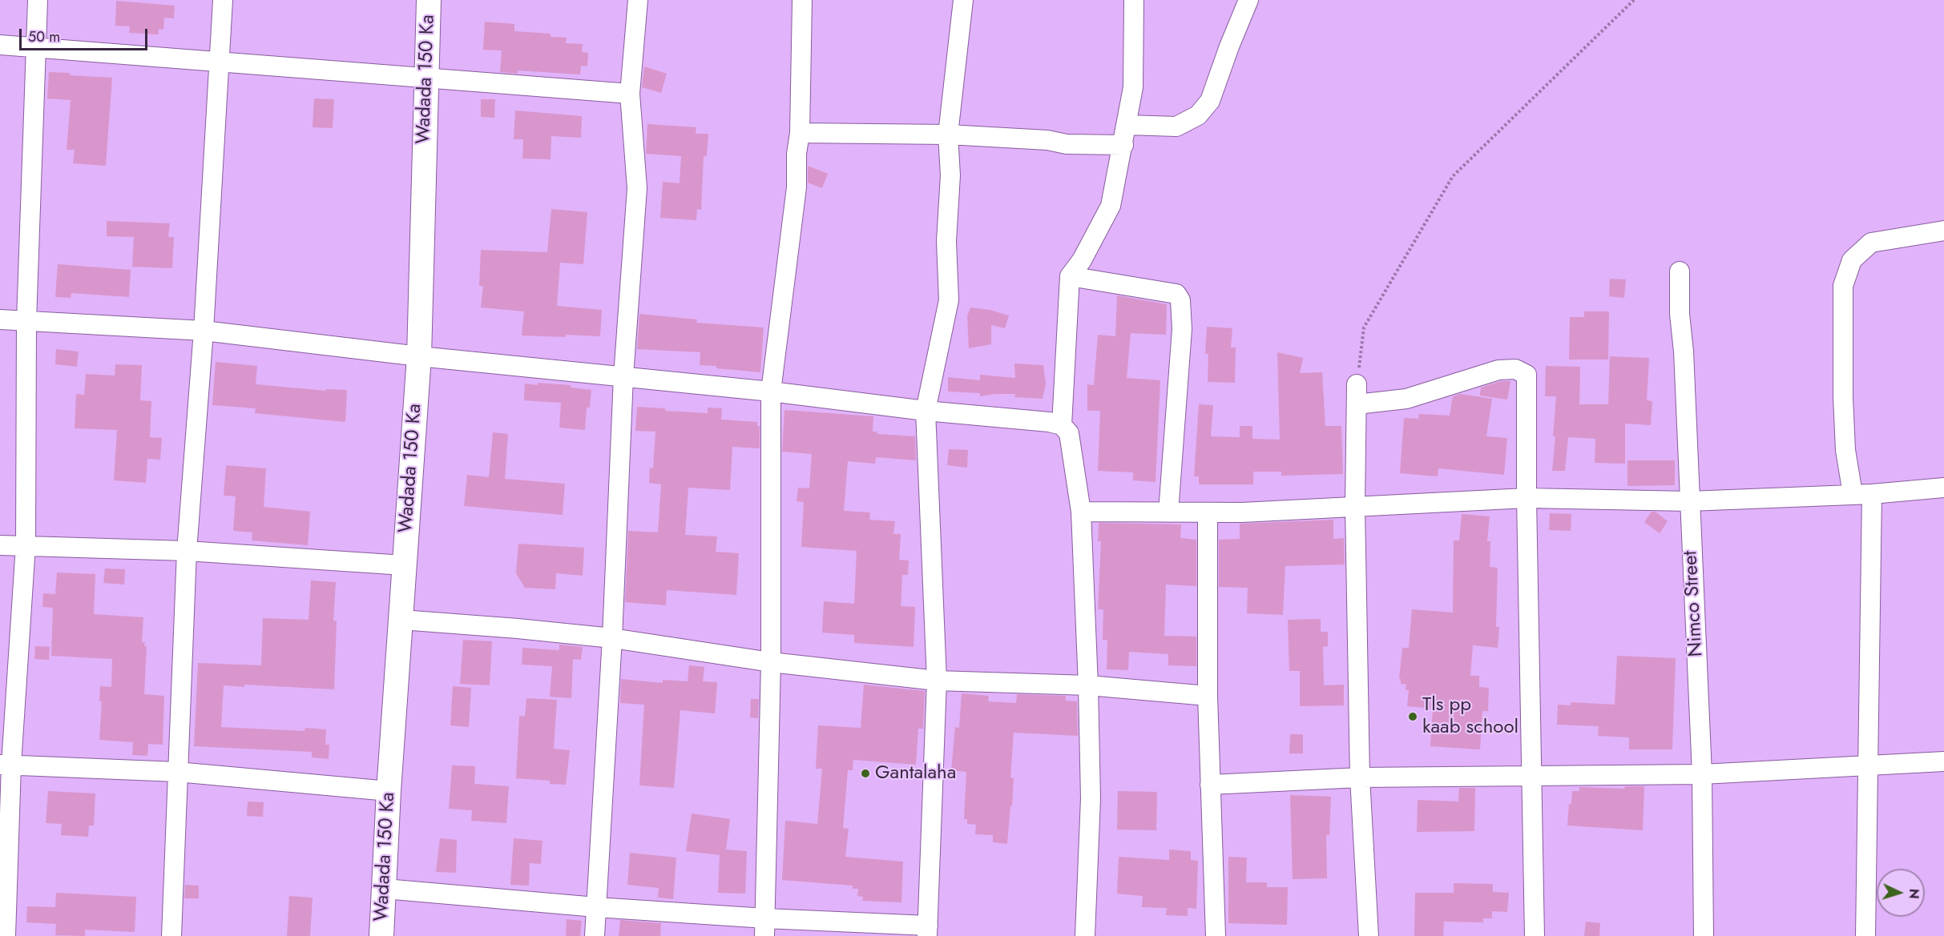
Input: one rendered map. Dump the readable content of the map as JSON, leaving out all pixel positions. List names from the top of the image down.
{
  "streets": {
    "street": ["Wadada 150 Ka", "Nimco Street"]
  },
  "places": ["Tls pp kaab school", "Gantalaha"],
  "scale_bar": "50 m",
  "north": "right"
}
